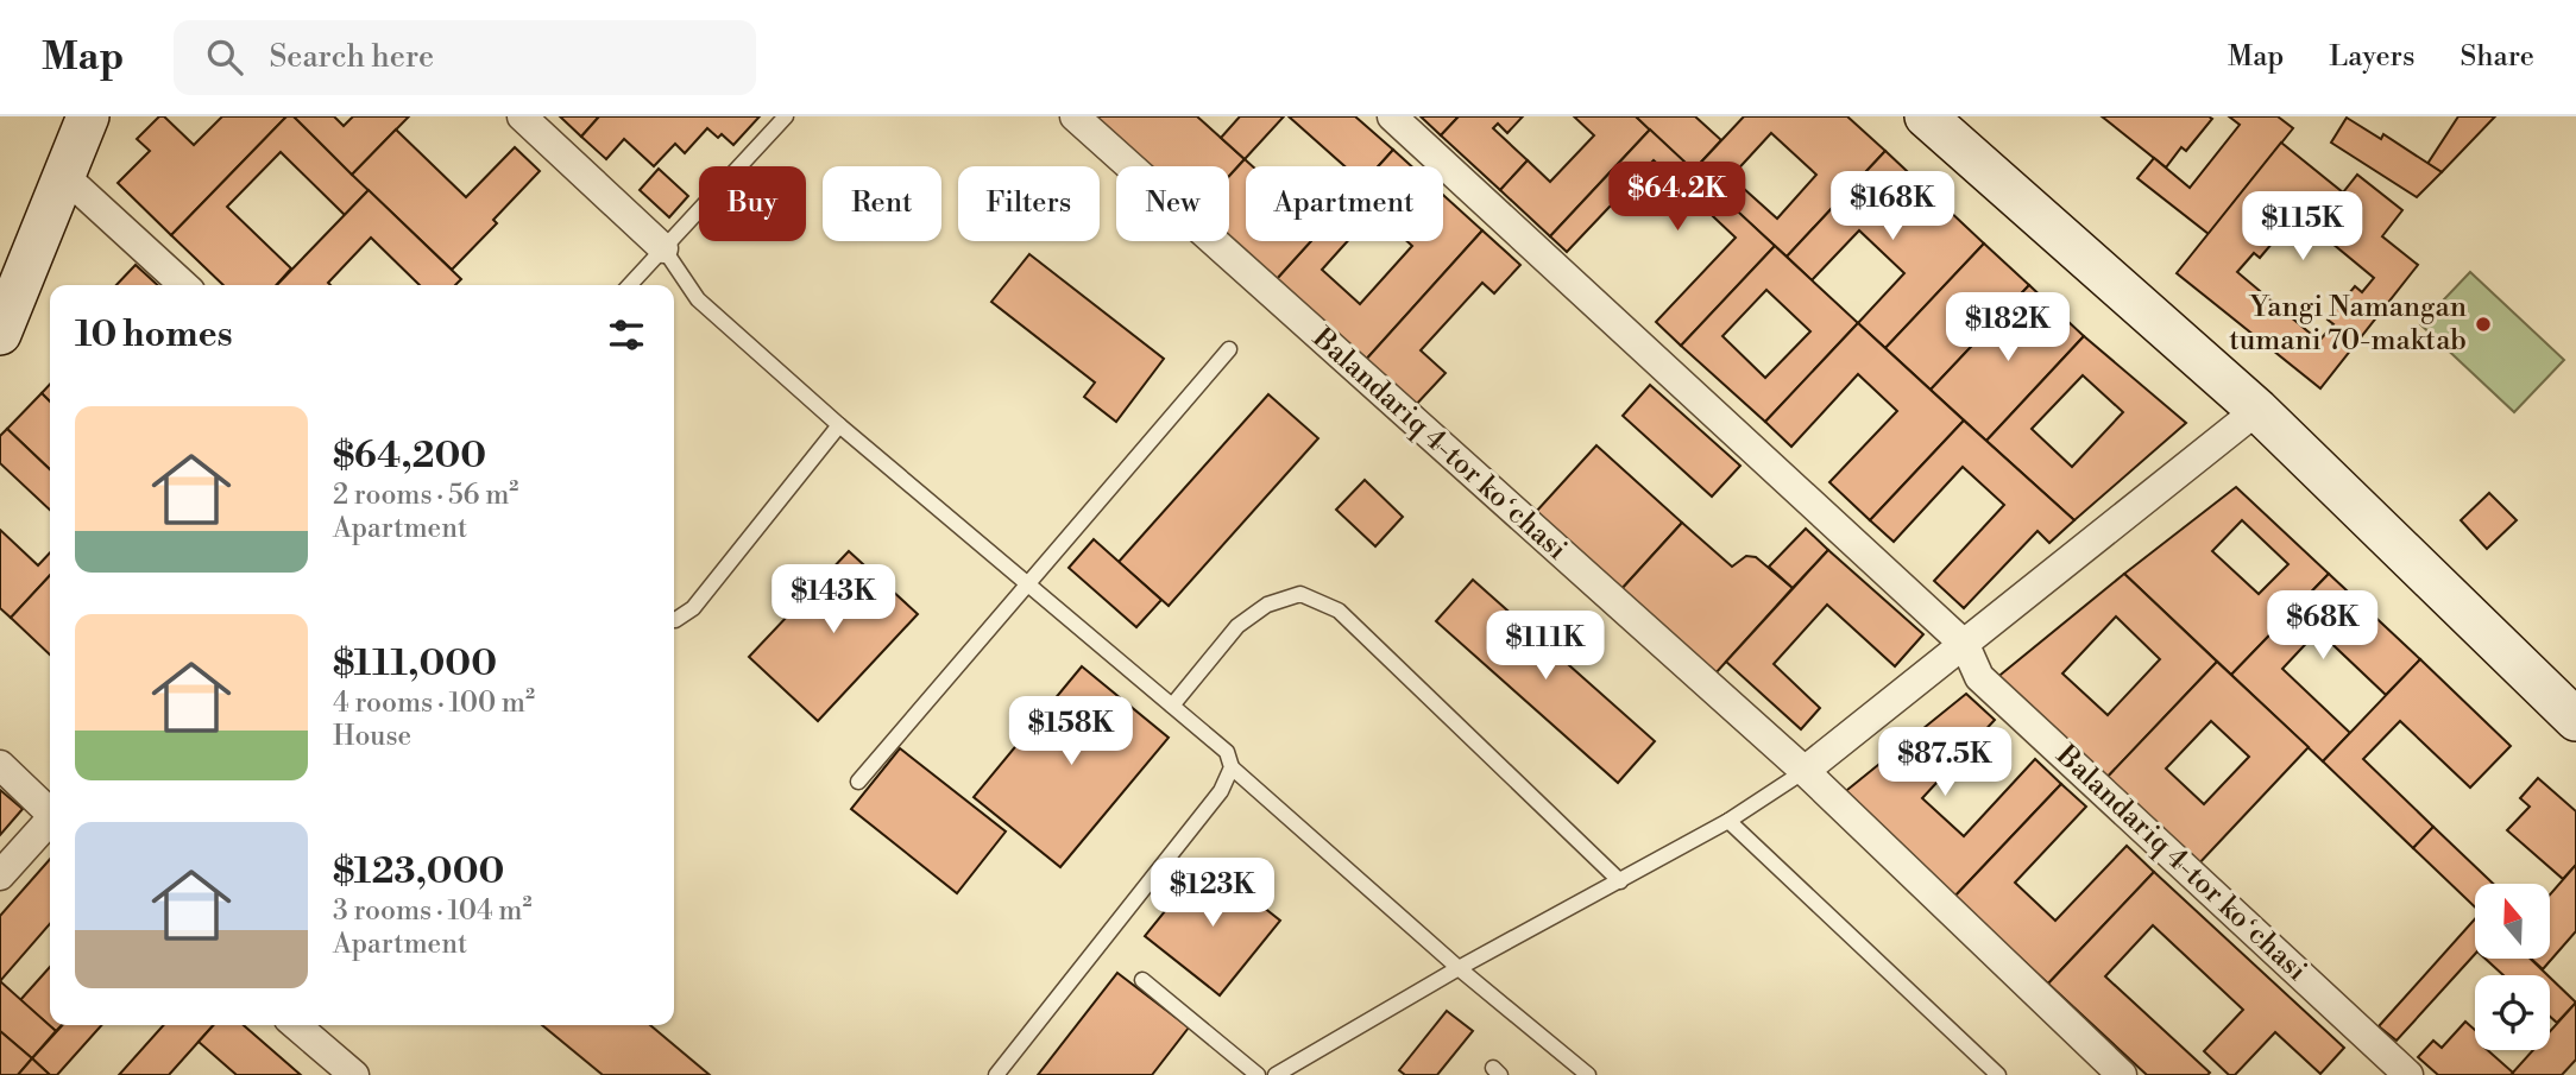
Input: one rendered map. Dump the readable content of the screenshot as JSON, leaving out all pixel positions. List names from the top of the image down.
{
  "streets": {
    "street": ["Balandariq 4-tor koʻchasi"]
  },
  "places": ["Yangi Namangan tumani 70-maktab"],
  "north": "top",
  "page": {
    "header": "Map",
    "search": "Search here",
    "nav": ["Map", "Layers", "Share"],
    "price": [
      "$64.2K",
      "$168K",
      "$115K",
      "$182K",
      "$143K",
      "$68K",
      "$111K",
      "$158K",
      "$87.5K",
      "$123K"
    ],
    "chip": [
      "Buy",
      "Rent",
      "Filters",
      "New",
      "Apartment"
    ],
    "heading": "10 homes",
    "list": [
      {
        "name": "$64,200",
        "note": "2 rooms · 56 m² · Apartment"
      },
      {
        "name": "$111,000",
        "note": "4 rooms · 100 m² · House"
      },
      {
        "name": "$123,000",
        "note": "3 rooms · 104 m² · Apartment"
      }
    ]
  }
}
